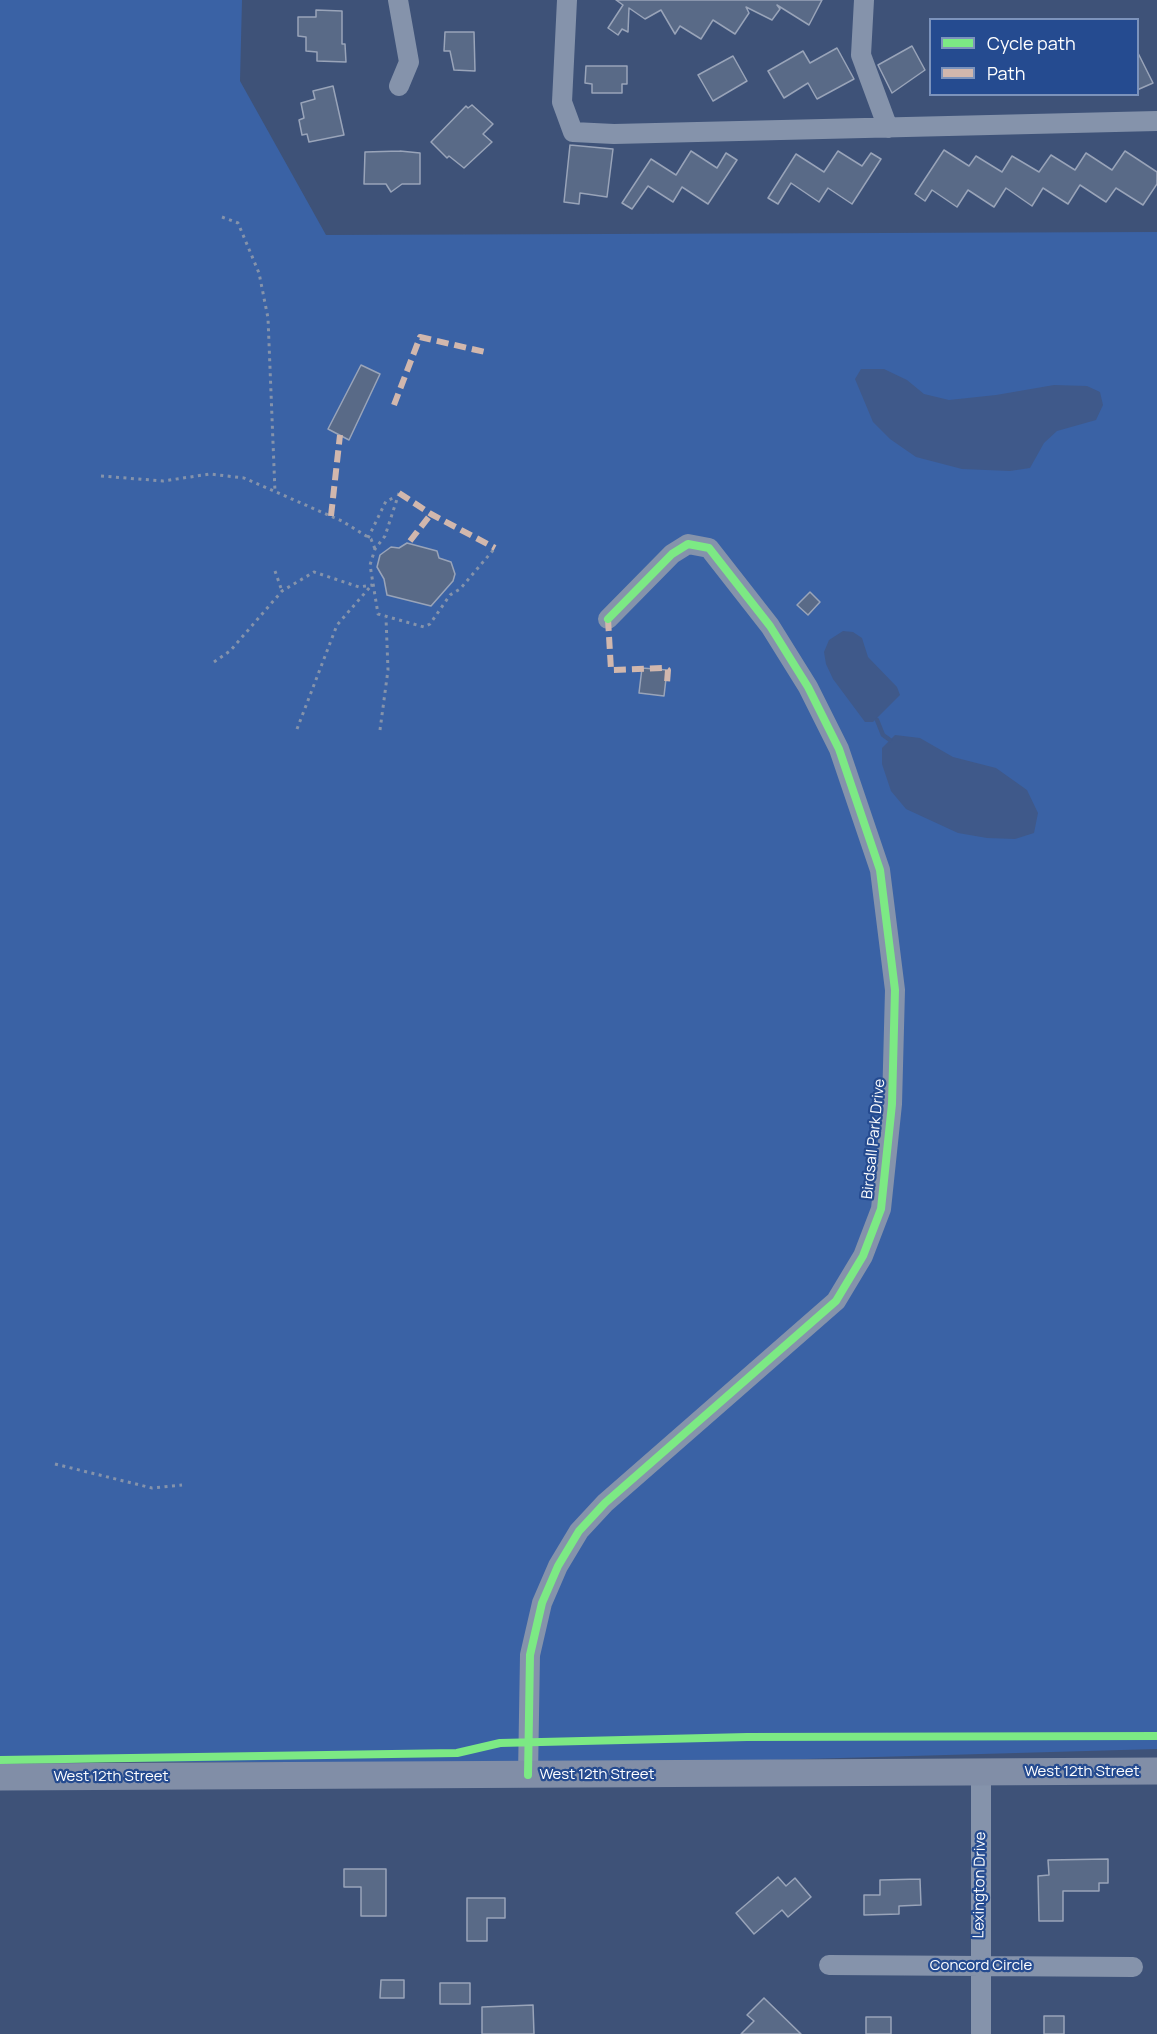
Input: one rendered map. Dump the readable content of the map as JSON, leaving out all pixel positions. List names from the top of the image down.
{
  "streets": {
    "main road": ["West 12th Street"],
    "street": ["Birdsall Park Drive", "Lexington Drive", "Concord Circle"]
  },
  "crossings": [
    ["Birdsall Park Drive", "West 12th Street"],
    ["West 12th Street", "Lexington Drive"],
    ["Lexington Drive", "Concord Circle"]
  ],
  "legend": ["Cycle path", "Path"]
}
